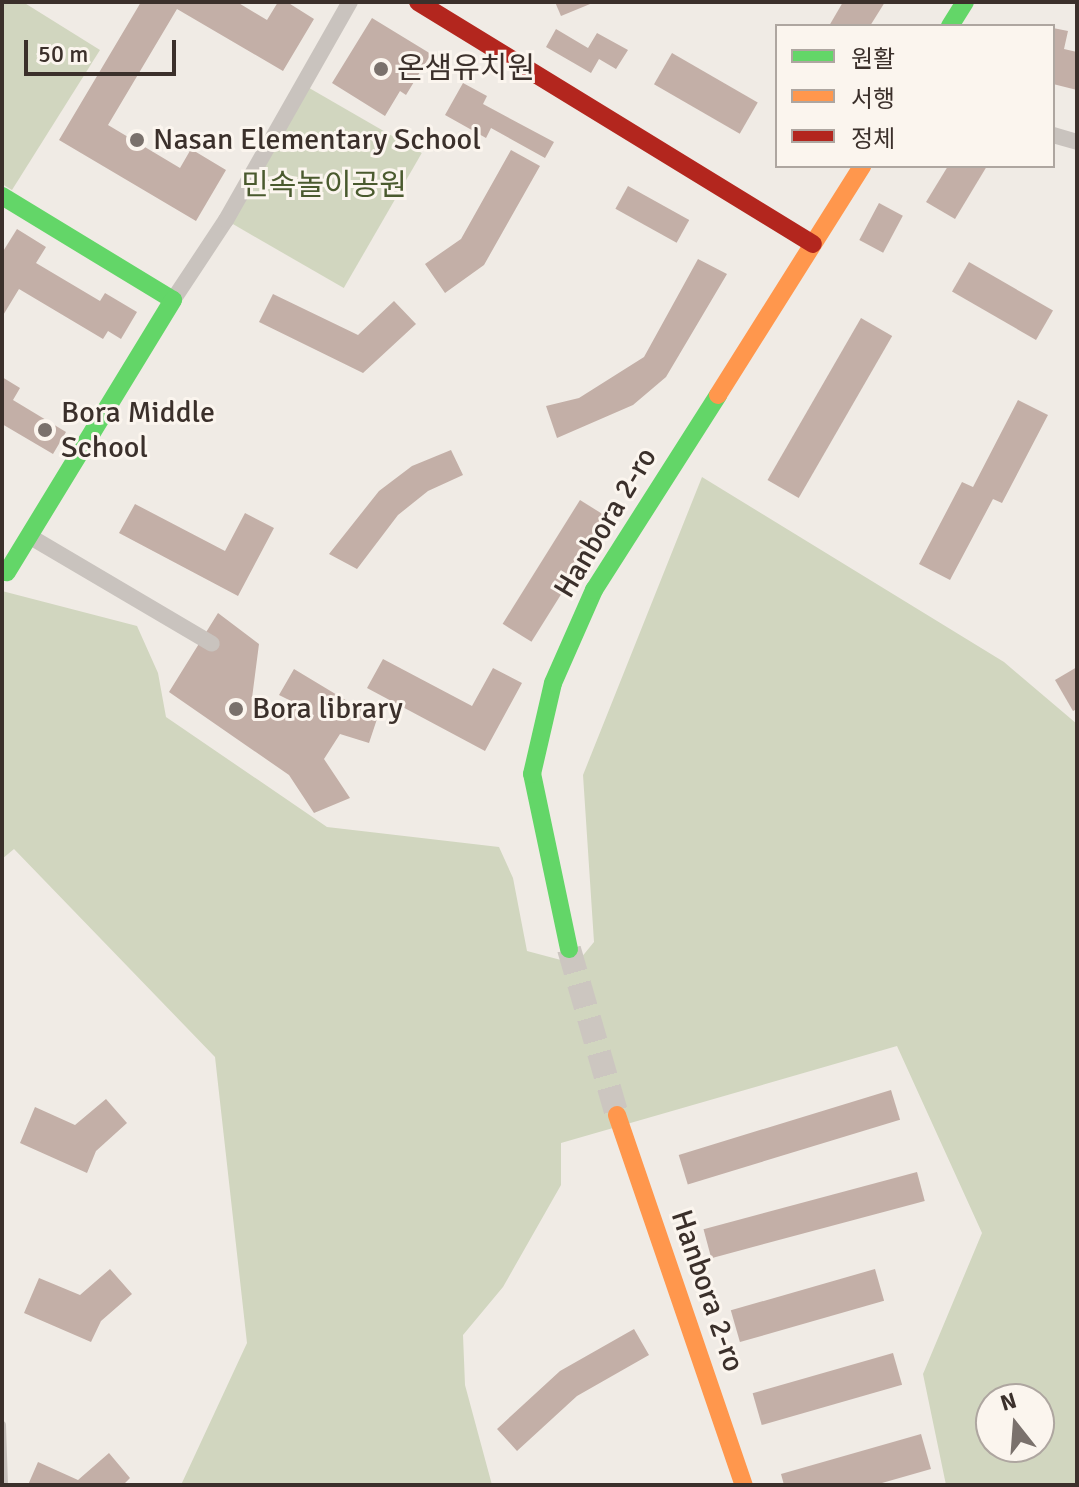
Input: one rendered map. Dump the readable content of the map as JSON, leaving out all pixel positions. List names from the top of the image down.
{
  "streets": {
    "street": ["Hanbora 2-ro"]
  },
  "parks": ["민속놀이공원"],
  "places": [
    "온샘유치원",
    "Nasan Elementary School",
    "Bora Middle School",
    "Bora library"
  ],
  "legend": ["원활", "서행", "정체"],
  "scale_bar": "50 m",
  "north": "top"
}
